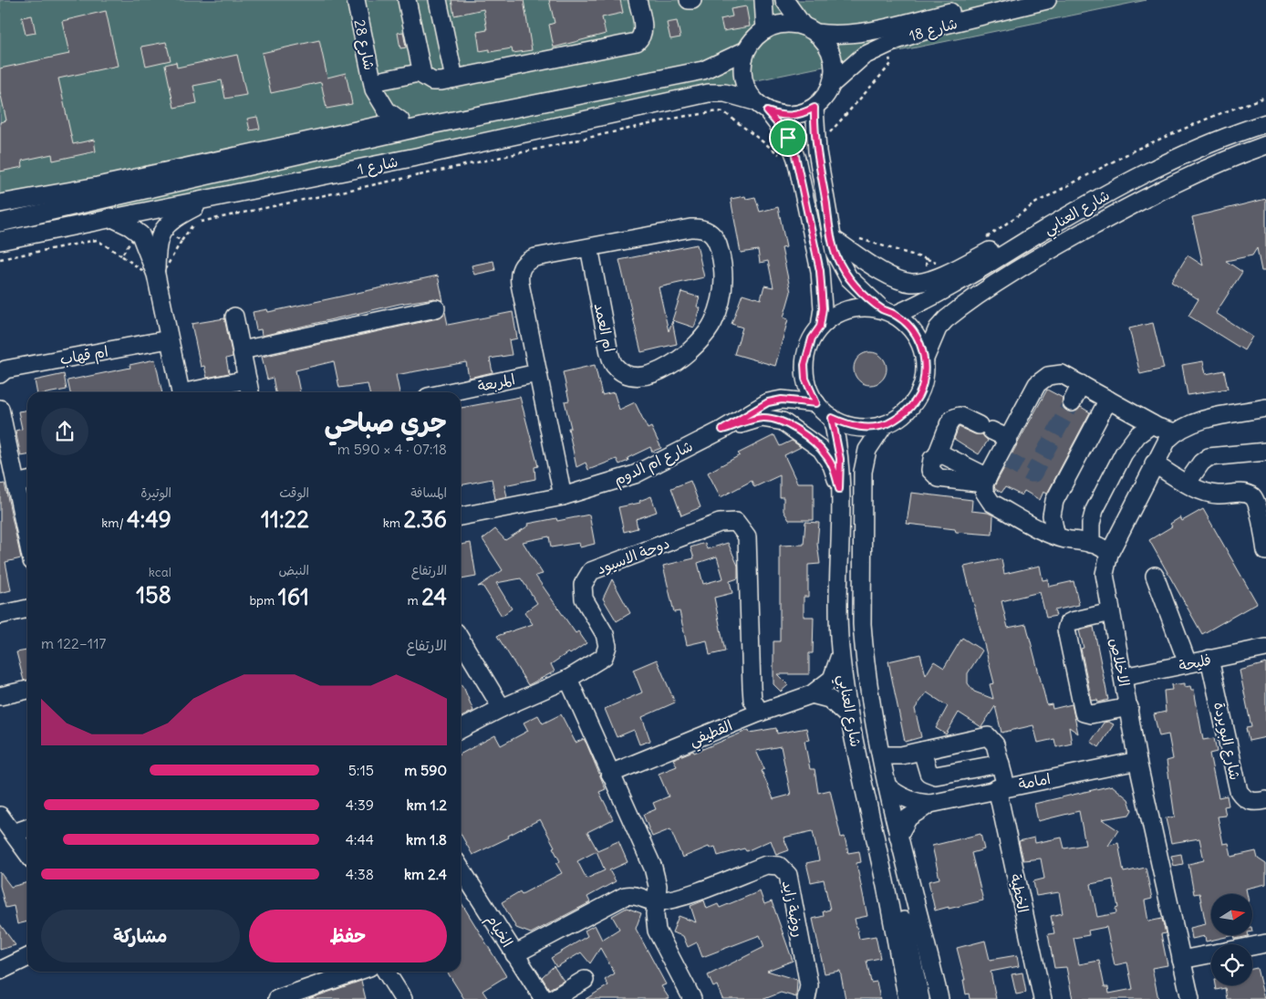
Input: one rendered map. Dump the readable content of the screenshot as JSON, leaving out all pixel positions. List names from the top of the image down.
{
  "streets": {
    "street": [
      "شارع 18",
      "شارع 28",
      "شارع 1",
      "شارع العنابي",
      "ام العمد",
      "ام قهاب",
      "المربعة",
      "شارع ام الدوم",
      "دوحة الاسيود",
      "الاخلاص",
      "فليحة",
      "القطيفي",
      "شارع البويردة",
      "امامة",
      "الخطية",
      "روضة زايد",
      "الخيام"
    ]
  },
  "crossings": [
    ["شارع 18", "شارع 1"],
    ["شارع 28", "شارع 1"],
    ["شارع العنابي", "شارع ام الدوم"],
    ["شارع العنابي", "القطيفي"],
    ["شارع العنابي", "امامة"],
    ["ام العمد", "المربعة"],
    ["ام العمد", "شارع ام الدوم"],
    ["دوحة الاسيود", "القطيفي"],
    ["الاخلاص", "فليحة"],
    ["الاخلاص", "امامة"],
    ["فليحة", "شارع البويردة"],
    ["امامة", "الخطية"]
  ],
  "north": "right",
  "page": {
    "heading": ["جري صباحي", "07:18 · 4 × 590 m"],
    "stats": [
      ["المسافة", "2.36 km"],
      ["الوقت", "11:22"],
      ["الوتيرة", "4:49 /km"],
      ["الارتفاع", "24 m"],
      ["النبض", "161 bpm"],
      ["kcal", "158"]
    ],
    "chart": ["الارتفاع", "117–122 m"],
    "list": [
      {
        "name": "590 m",
        "note": "5:15"
      },
      {
        "name": "1.2 km",
        "note": "4:39"
      },
      {
        "name": "1.8 km",
        "note": "4:44"
      },
      {
        "name": "2.4 km",
        "note": "4:38"
      }
    ],
    "buttons": ["حفظ", "مشاركة"]
  }
}
